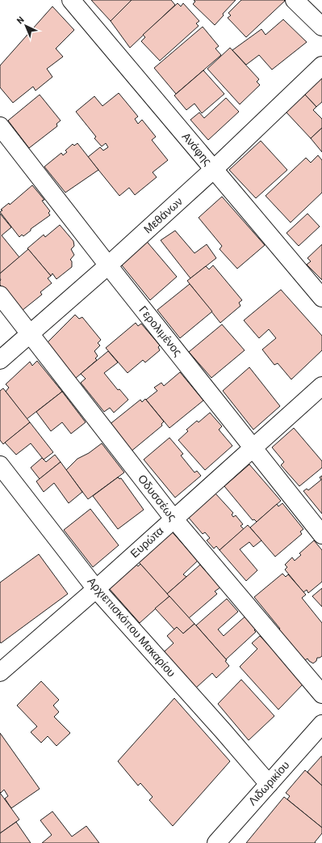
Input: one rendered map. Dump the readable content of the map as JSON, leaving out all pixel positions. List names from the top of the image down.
{
  "streets": {
    "street": [
      "Ανάφης",
      "Μεθάνων",
      "Γερολιμένος",
      "Οδυσσέως",
      "Ευρώτα",
      "Αρχιεπισκόπου Μακαρίου",
      "Λιδωρικίου"
    ]
  },
  "crossings": [
    ["Ανάφης", "Μεθάνων"],
    ["Μεθάνων", "Γερολιμένος"],
    ["Μεθάνων", "Οδυσσέως"],
    ["Γερολιμένος", "Ευρώτα"],
    ["Οδυσσέως", "Ευρώτα"],
    ["Ευρώτα", "Αρχιεπισκόπου Μακαρίου"],
    ["Αρχιεπισκόπου Μακαρίου", "Λιδωρικίου"]
  ],
  "north": "top left"
}
